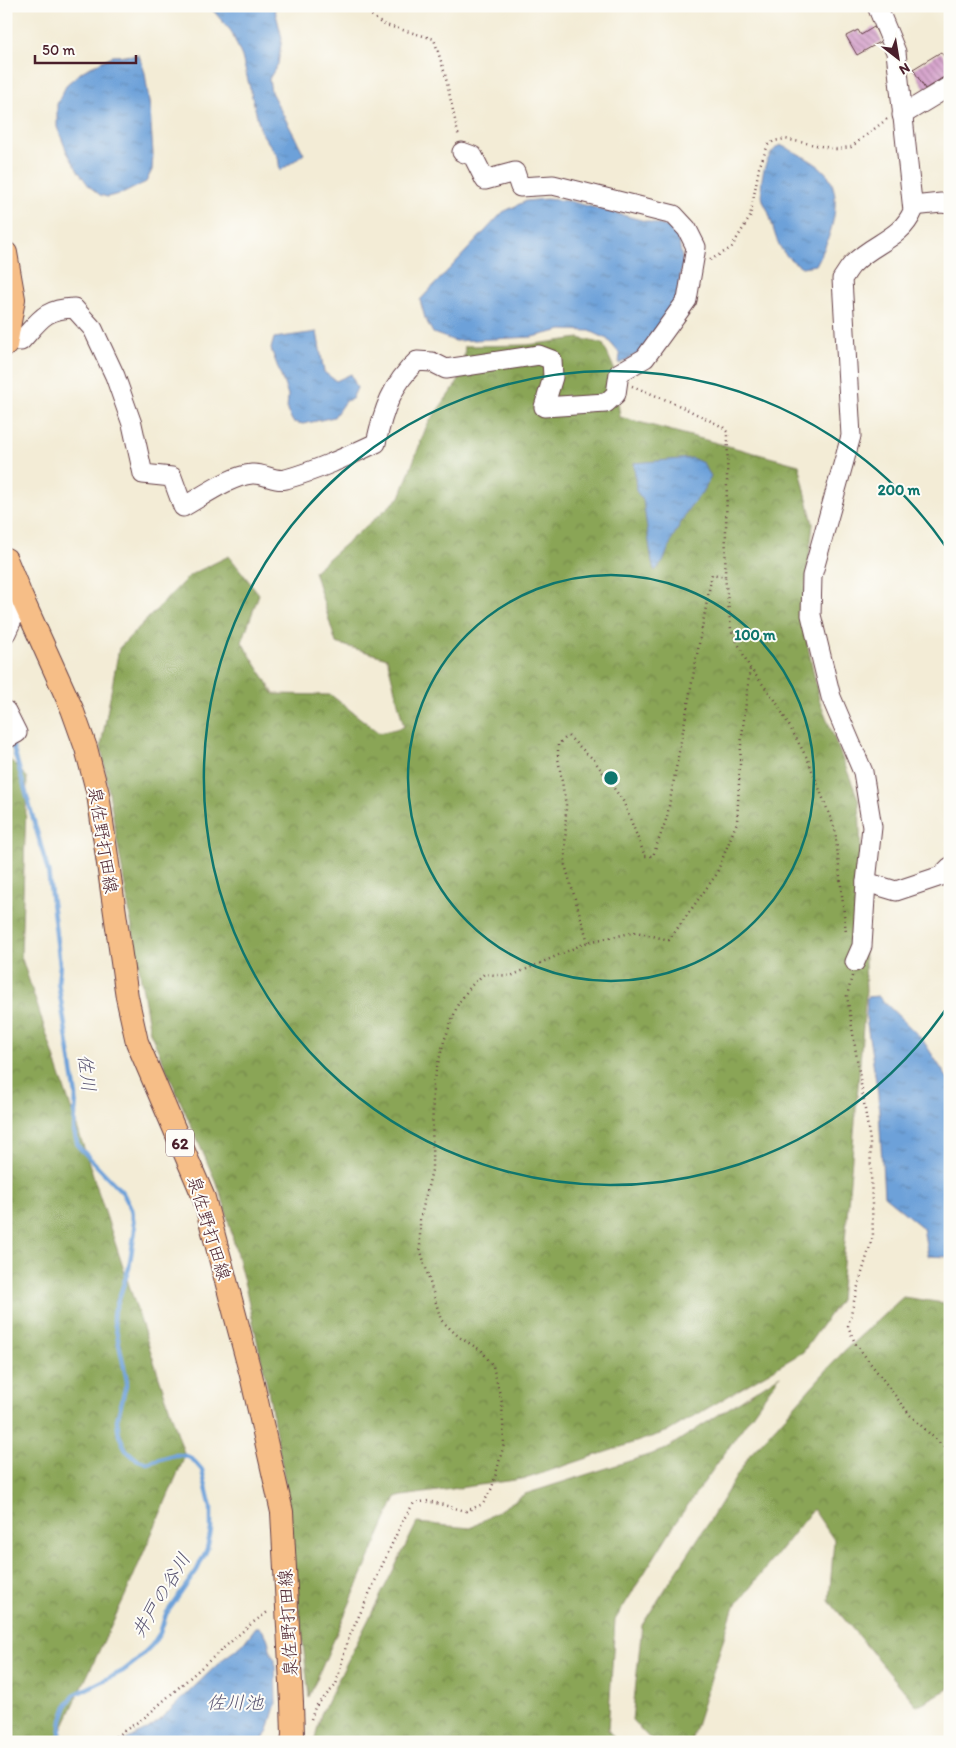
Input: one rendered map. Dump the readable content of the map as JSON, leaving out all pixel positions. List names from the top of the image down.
{
  "streets": {
    "main road": ["泉佐野打田線", "62"]
  },
  "water": ["佐川", "井戸の谷川", "佐川池"],
  "scale_bar": "50 m",
  "north": "bottom right",
  "rings": ["200 m", "100 m"]
}
